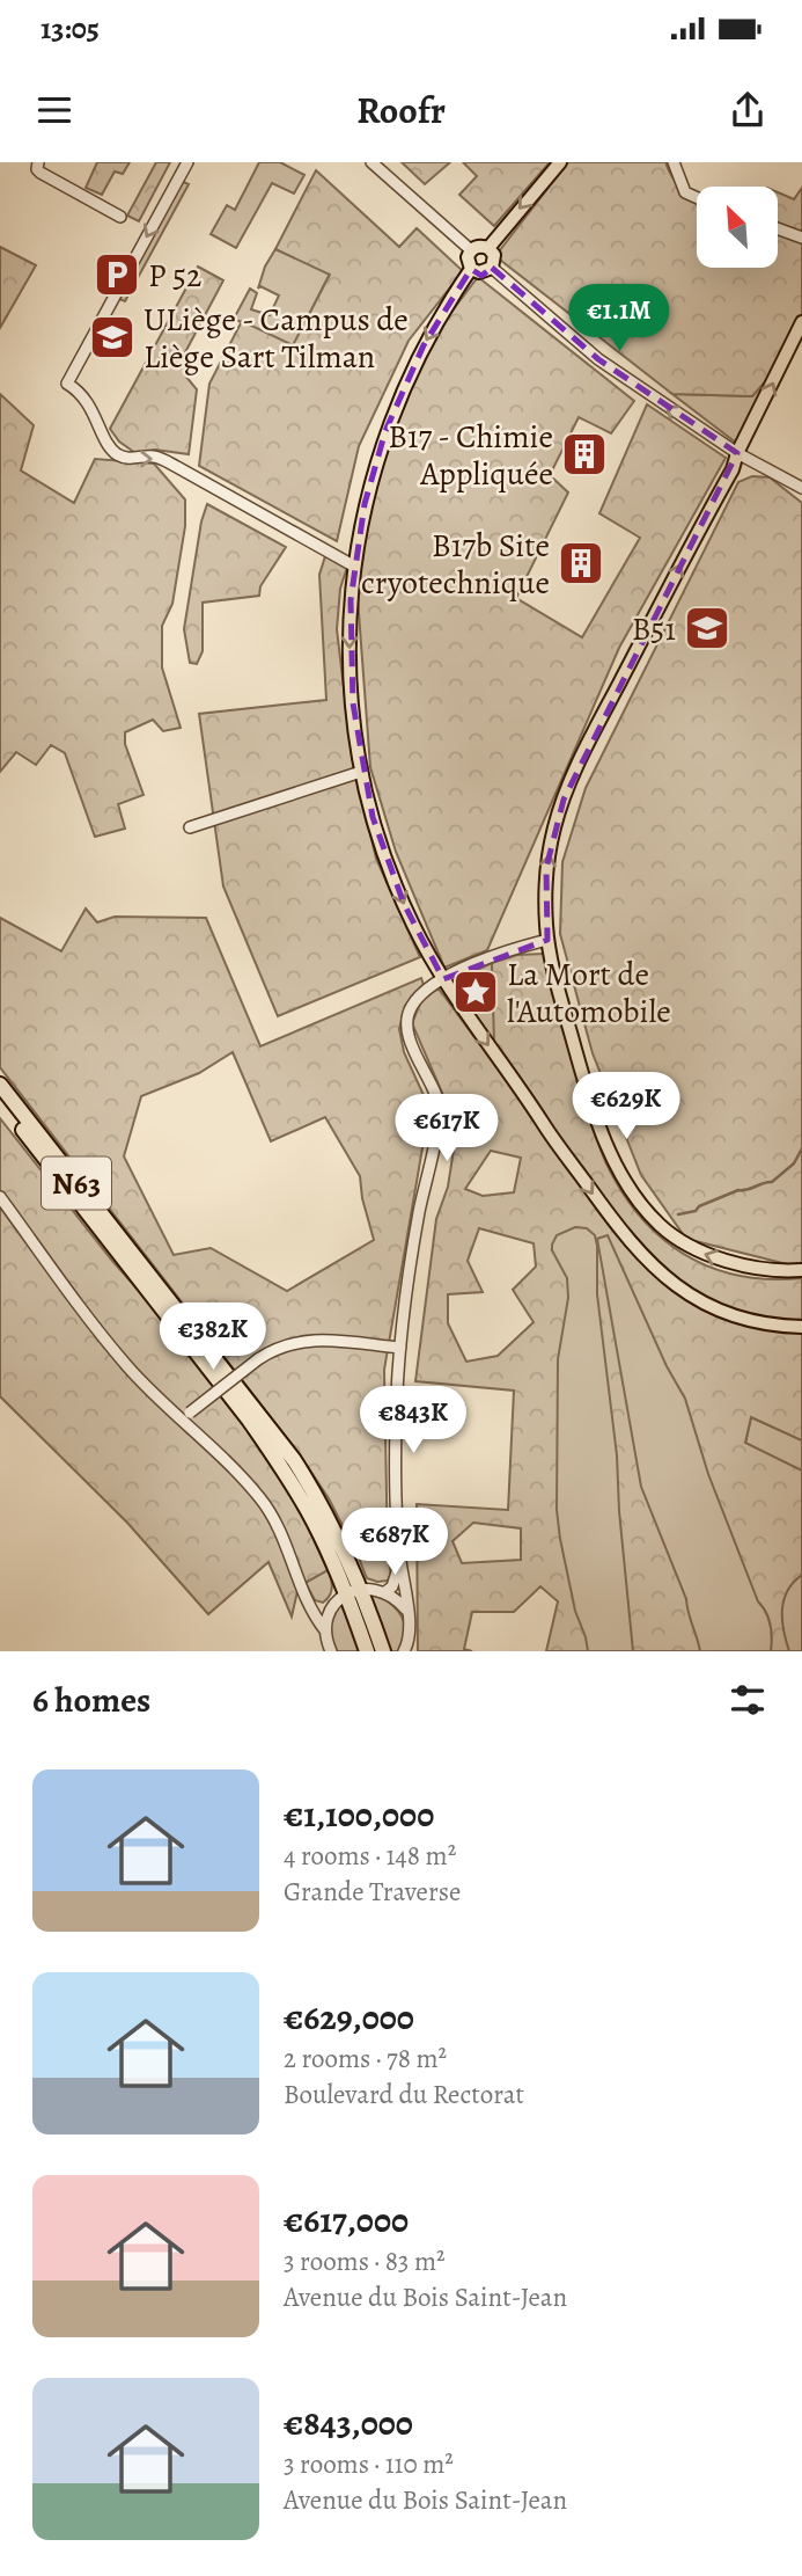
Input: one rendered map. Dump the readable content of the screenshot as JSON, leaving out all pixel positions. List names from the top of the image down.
{
  "streets": {
    "highway": ["N63"]
  },
  "places": {
    "parking": ["P 52"],
    "school or university": ["ULiège - Campus de Liège Sart Tilman", "B51"],
    "building": ["B17 - Chimie Appliquée", "B17b Site cryotechnique"],
    "place": ["La Mort de l'Automobile"]
  },
  "north": "top left",
  "page": {
    "status": "13:05",
    "header": "Roofr",
    "price": [
      "€1.1M",
      "€629K",
      "€617K",
      "€382K",
      "€843K",
      "€687K"
    ],
    "heading": "6 homes",
    "list": [
      {
        "name": "€1,100,000",
        "note": "4 rooms · 148 m² · Grande Traverse"
      },
      {
        "name": "€629,000",
        "note": "2 rooms · 78 m² · Boulevard du Rectorat"
      },
      {
        "name": "€617,000",
        "note": "3 rooms · 83 m² · Avenue du Bois Saint-Jean"
      },
      {
        "name": "€843,000",
        "note": "3 rooms · 110 m² · Avenue du Bois Saint-Jean"
      }
    ]
  }
}
